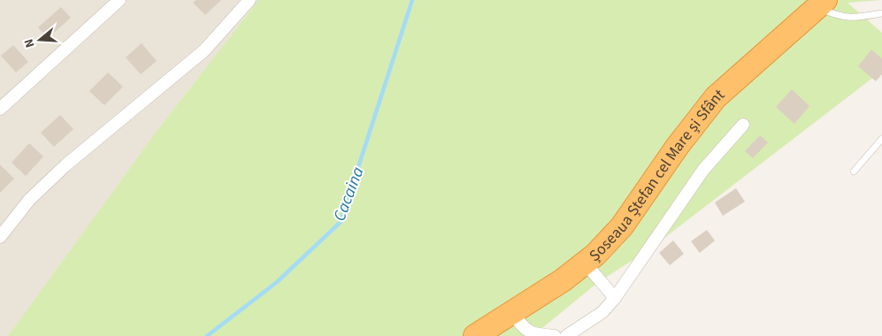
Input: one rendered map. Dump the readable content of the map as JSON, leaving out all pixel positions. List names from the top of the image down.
{
  "streets": {
    "highway": ["Șoseaua Ștefan cel Mare și Sfânt"]
  },
  "water": ["Cacaina"],
  "north": "left"
}
